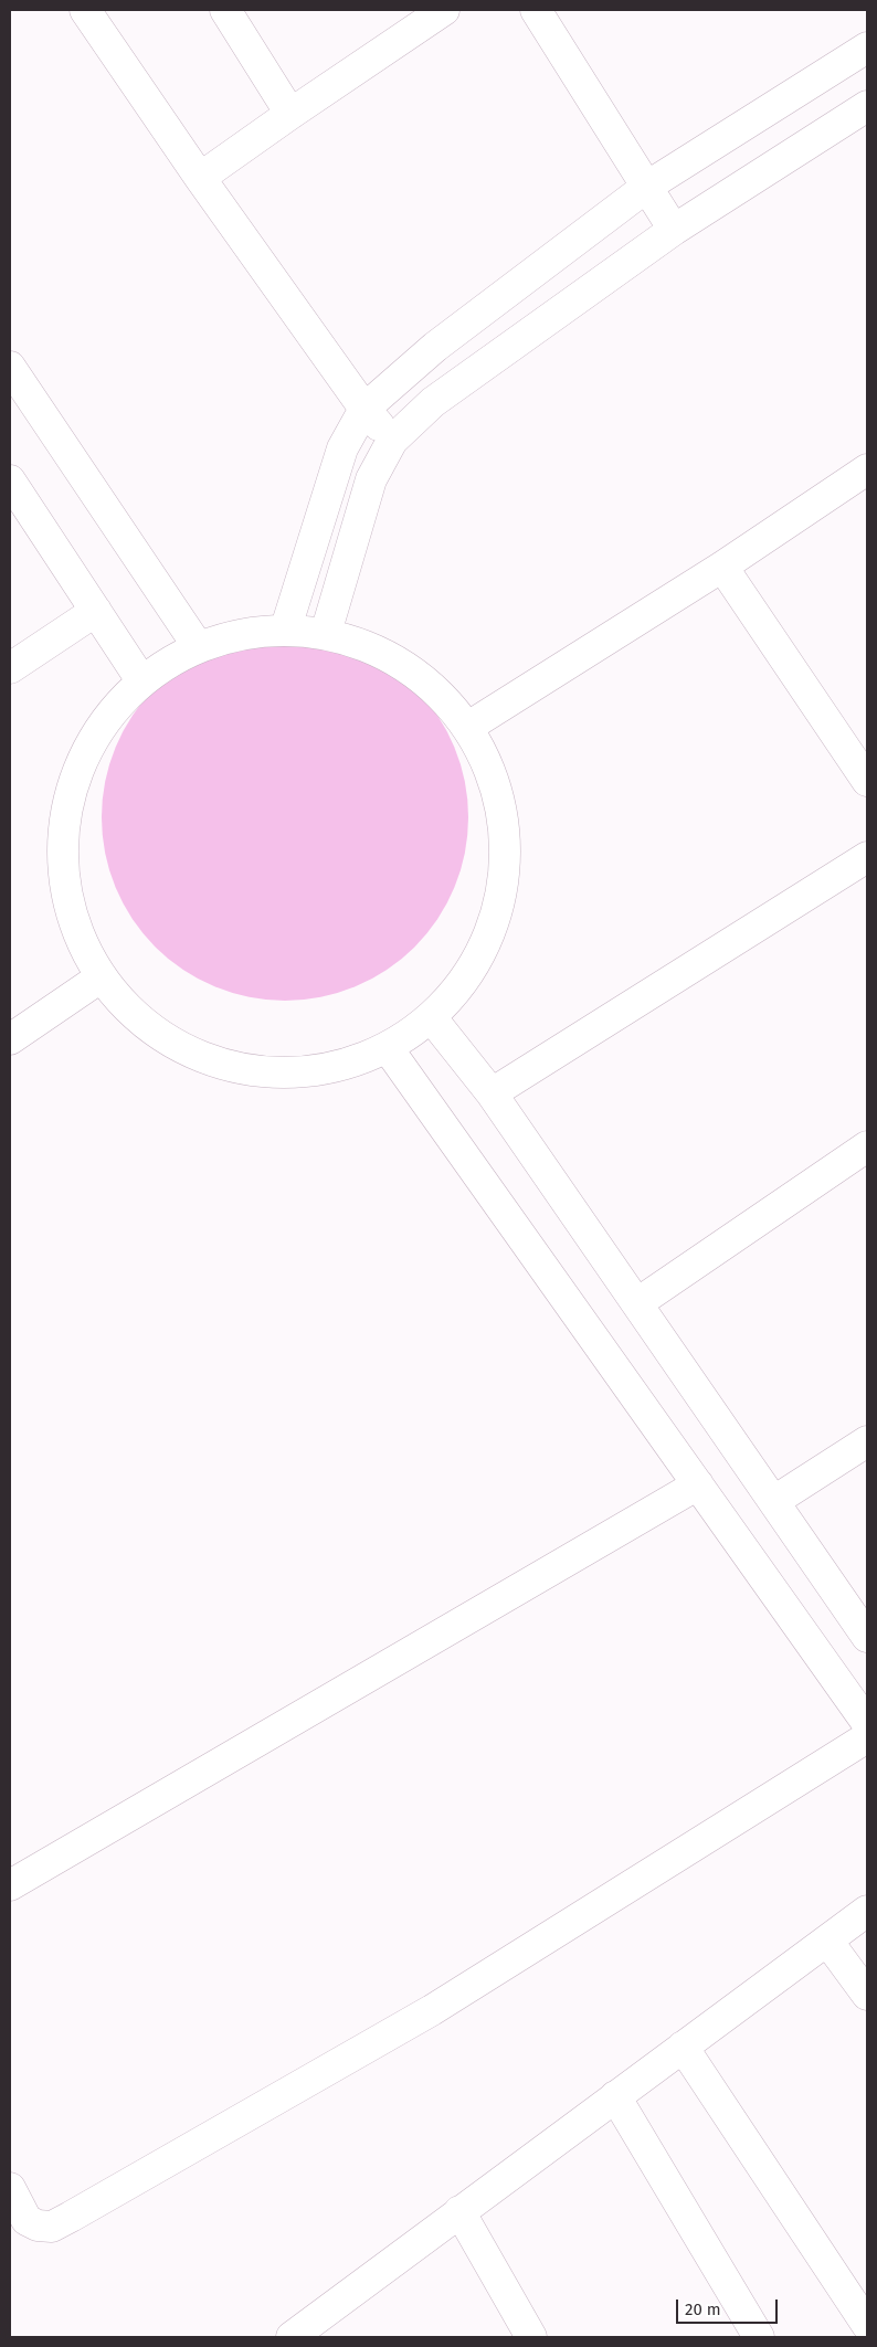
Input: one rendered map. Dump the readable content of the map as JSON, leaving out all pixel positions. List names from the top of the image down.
{
  "scale_bar": "20 m"
}
